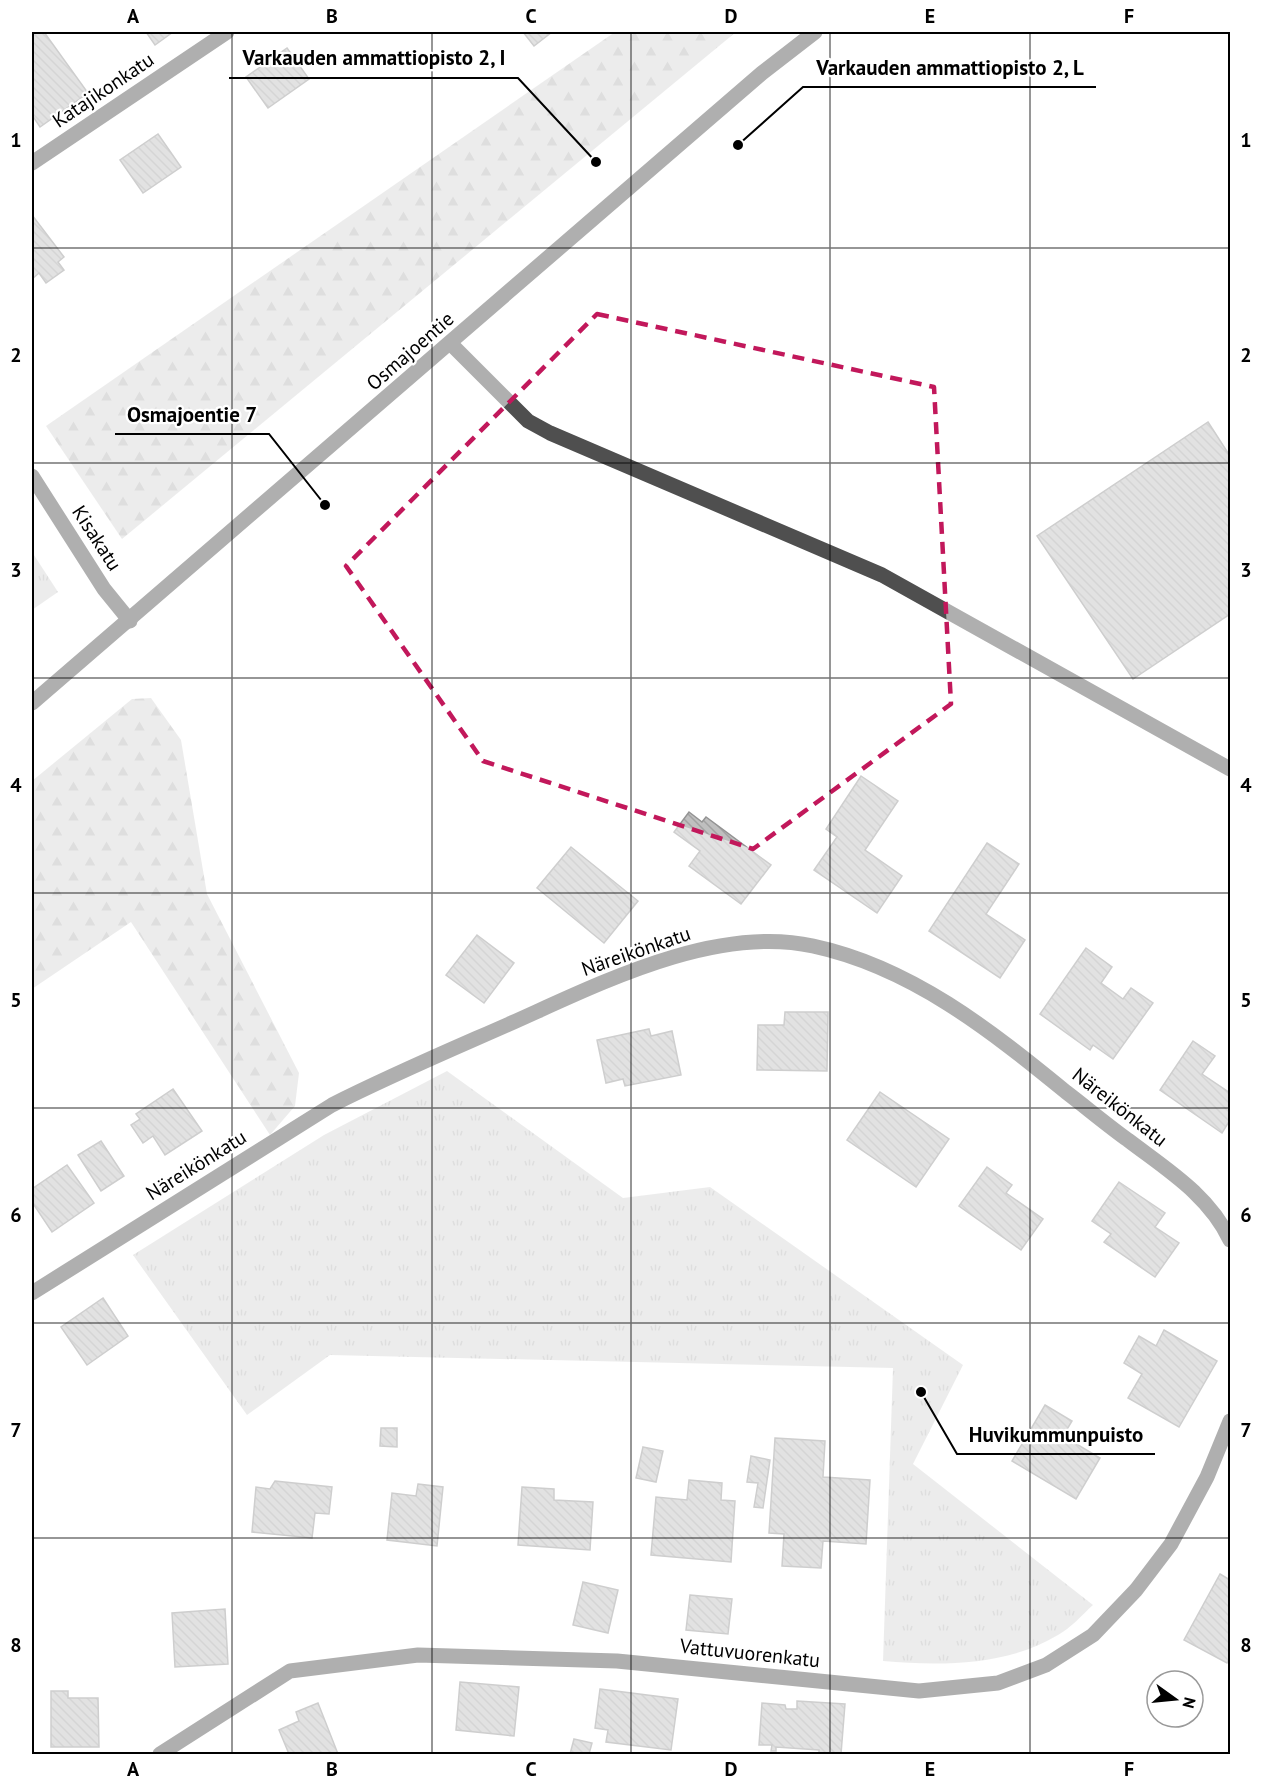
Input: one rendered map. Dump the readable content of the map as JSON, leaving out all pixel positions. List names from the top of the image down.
{
  "streets": {
    "street": [
      "Katajikonkatu",
      "Osmajoentie",
      "Kisakatu",
      "Näreikönkatu",
      "Vattuvuorenkatu"
    ]
  },
  "crossings": [
    ["Osmajoentie", "Kisakatu"]
  ],
  "places": [
    "Varkauden ammattiopisto 2, L",
    "Varkauden ammattiopisto 2, I",
    "Osmajoentie 7",
    "Huvikummunpuisto"
  ],
  "north": "right",
  "grid": {
    "columns": [
      "A",
      "B",
      "C",
      "D",
      "E",
      "F"
    ],
    "rows": [
      "1",
      "2",
      "3",
      "4",
      "5",
      "6",
      "7",
      "8"
    ]
  }
}
